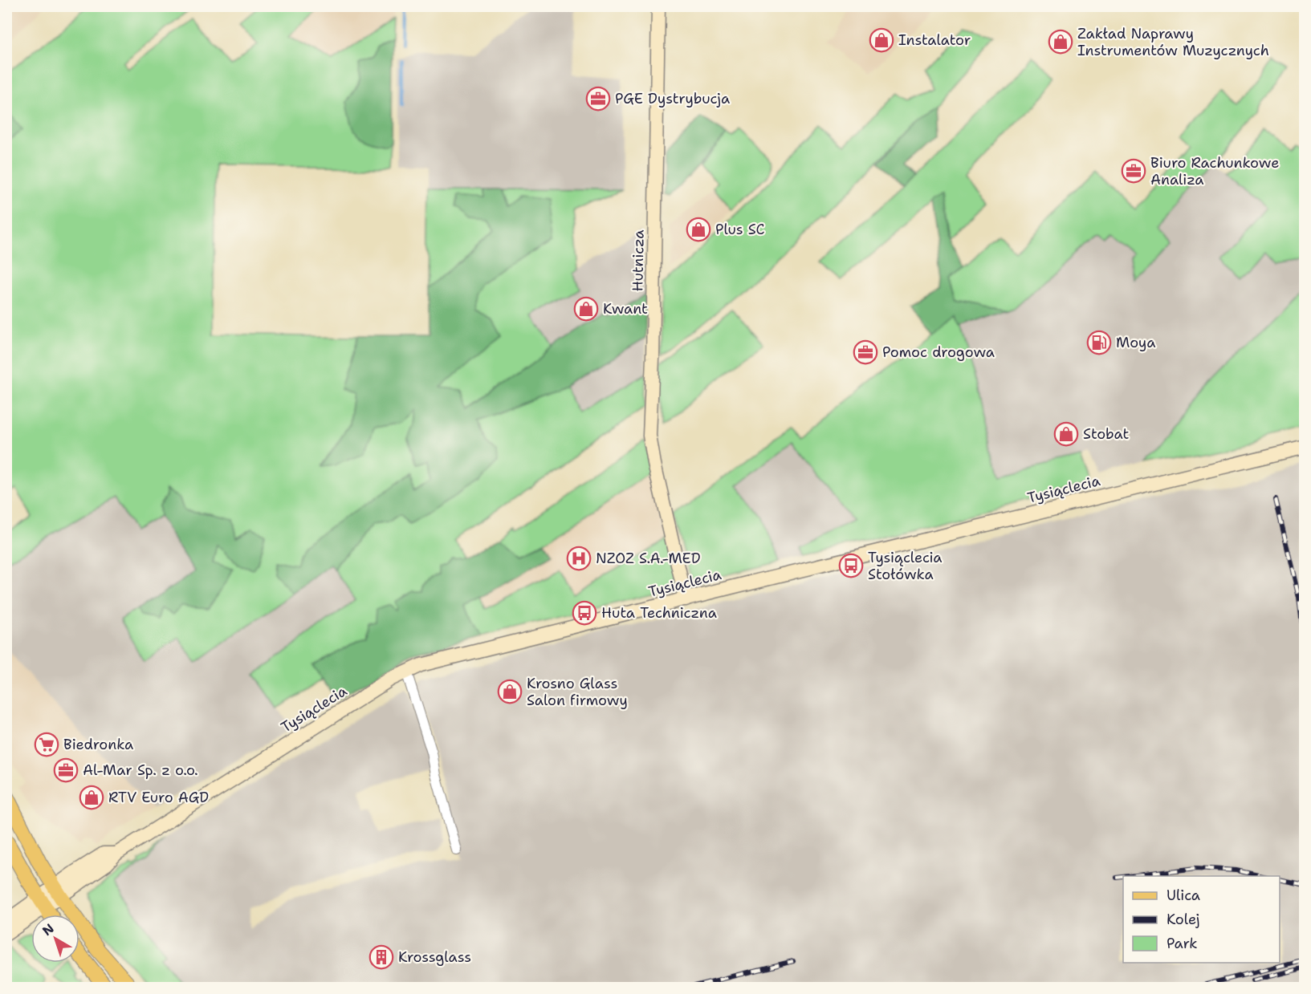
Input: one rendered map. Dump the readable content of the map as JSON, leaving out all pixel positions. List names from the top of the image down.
{
  "streets": {
    "street": ["Hutnicza", "Tysiąclecia"]
  },
  "crossings": [
    ["Hutnicza", "Tysiąclecia"]
  ],
  "places": {
    "shop": [
      "Instalator",
      "Zakład Naprawy Instrumentów Muzycznych",
      "Plus SC",
      "Kwant",
      "Stobat",
      "Krosno Glass Salon firmowy",
      "RTV Euro AGD"
    ],
    "office": [
      "PGE Dystrybucja",
      "Biuro Rachunkowe Analiza",
      "Pomoc drogowa",
      "Al-Mar Sp. z o.o."
    ],
    "fuel station": ["Moya"],
    "hospital": ["NZOZ S.A.-MED"],
    "bus stop": ["Tysiąclecia Stołówka", "Huta Techniczna"],
    "supermarket": ["Biedronka"],
    "building": ["Krossglass"]
  },
  "legend": ["Ulica", "Kolej", "Park"],
  "north": "top left"
}
